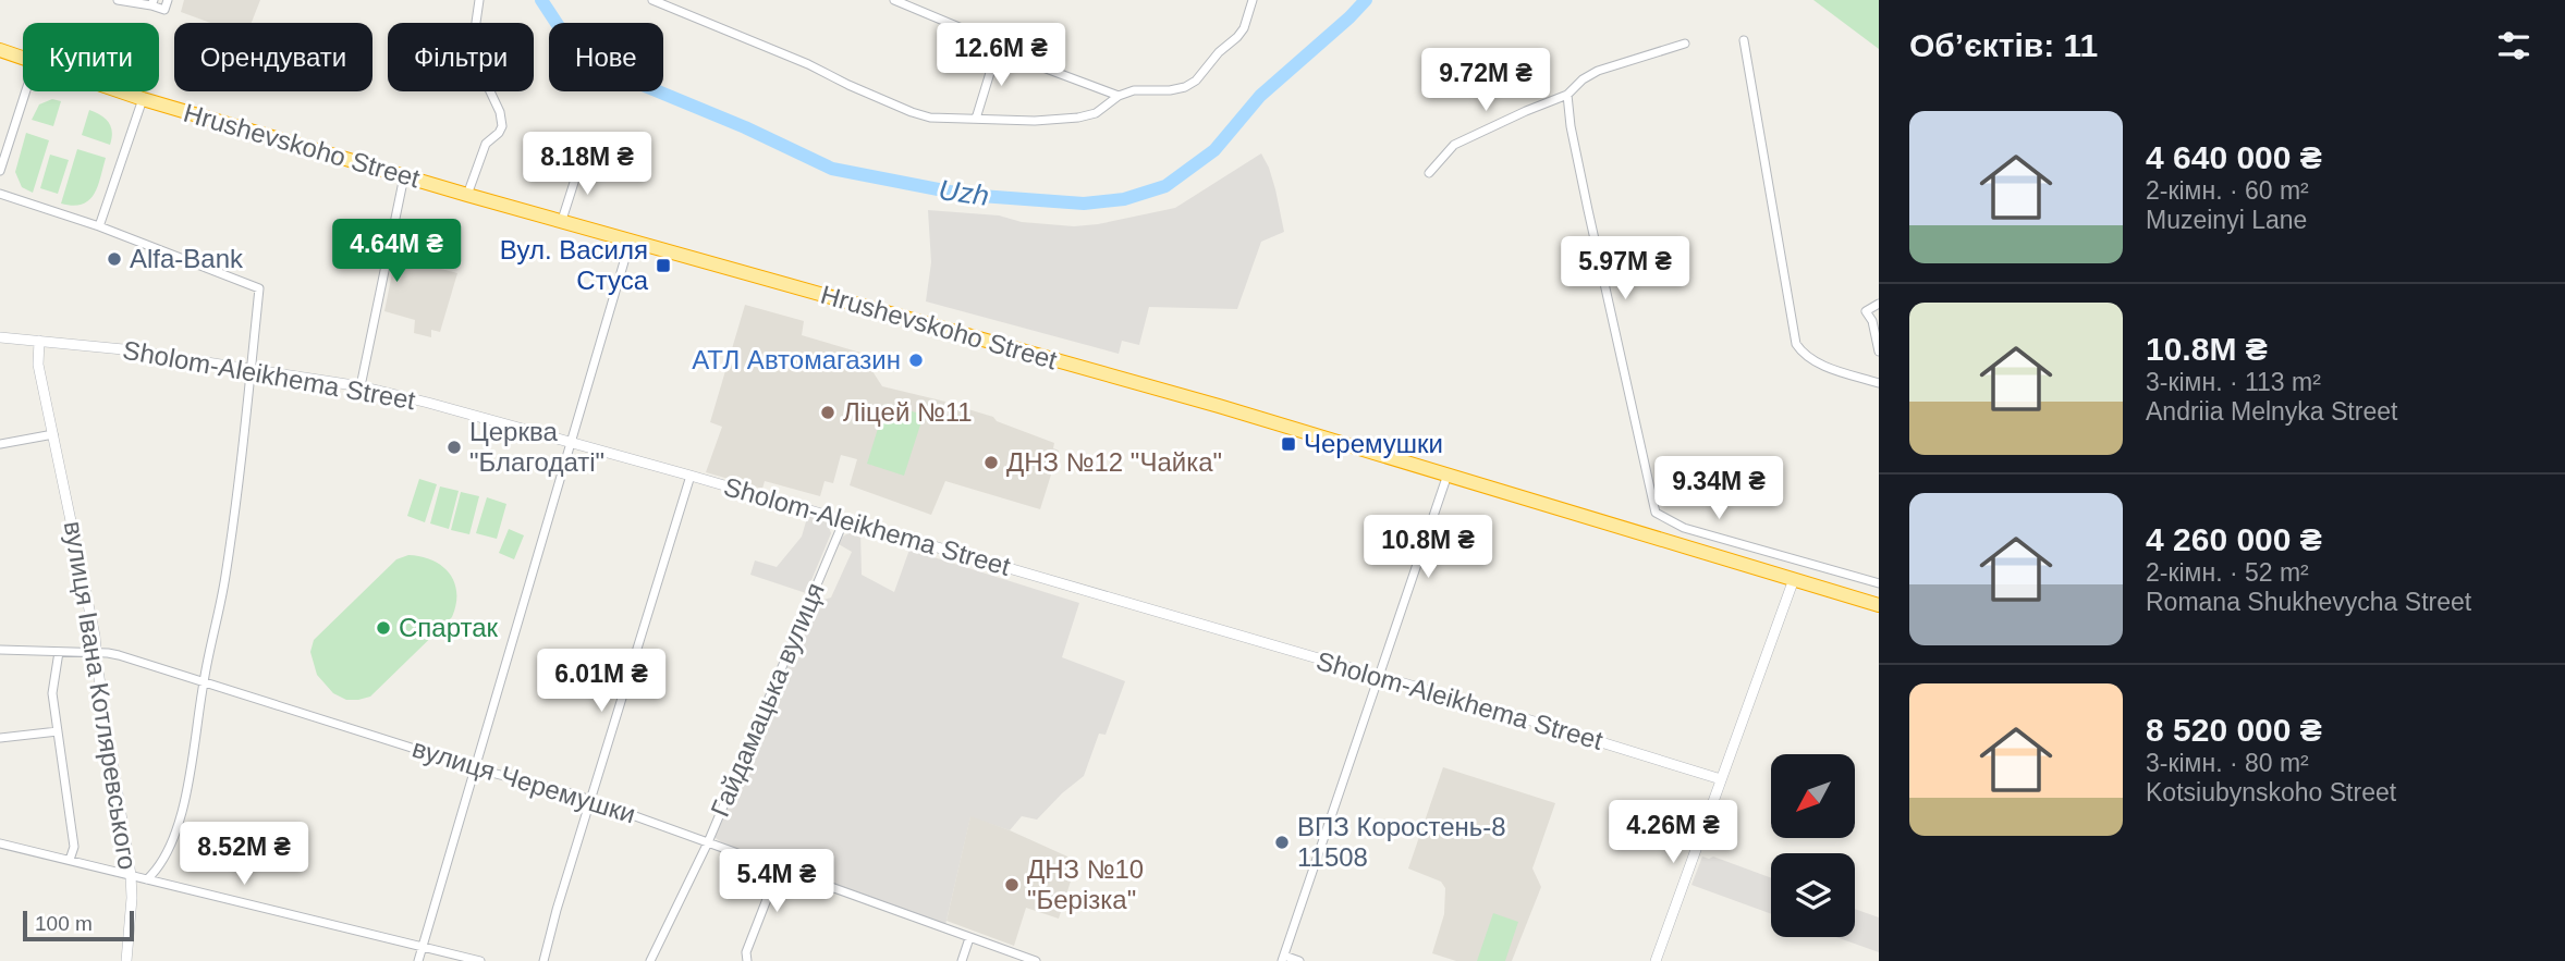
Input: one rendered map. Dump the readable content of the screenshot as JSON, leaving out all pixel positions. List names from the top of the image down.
{
  "streets": {
    "highway": ["Hrushevskoho Street"],
    "street": [
      "Sholom-Aleikhema Street",
      "вулиця Івана Котляревського",
      "Гайдамацька вулиця",
      "вулиця Черемушки"
    ]
  },
  "crossings": [
    ["Sholom-Aleikhema Street", "вулиця Івана Котляревського"],
    ["Sholom-Aleikhema Street", "Гайдамацька вулиця"],
    ["вулиця Івана Котляревського", "вулиця Черемушки"],
    ["Гайдамацька вулиця", "вулиця Черемушки"]
  ],
  "water": ["Uzh"],
  "places": {
    "other": [
      "Alfa-Bank",
      "АТЛ Автомагазин",
      "Ліцей №11",
      "Церква \"Благодаті\"",
      "ДНЗ №12 \"Чайка\"",
      "Спартак",
      "ВПЗ Коростень-8 11508",
      "ДНЗ №10 \"Берізка\""
    ],
    "transit": ["Вул. Василя Стуса", "Черемушки"]
  },
  "scale_bar": "100 m",
  "north": "bottom left",
  "page": {
    "heading": "Об’єктів: 11",
    "price": [
      "12.6M ₴",
      "9.72M ₴",
      "8.18M ₴",
      "4.64M ₴",
      "5.97M ₴",
      "9.34M ₴",
      "10.8M ₴",
      "6.01M ₴",
      "4.26M ₴",
      "8.52M ₴",
      "5.4M ₴"
    ],
    "chip": [
      "Купити",
      "Орендувати",
      "Фільтри",
      "Нове"
    ],
    "list": [
      {
        "name": "4 640 000 ₴",
        "note": "2-кімн. · 60 m² · Muzeinyi Lane"
      },
      {
        "name": "10.8M ₴",
        "note": "3-кімн. · 113 m² · Andriia Melnyka Street"
      },
      {
        "name": "4 260 000 ₴",
        "note": "2-кімн. · 52 m² · Romana Shukhevycha Street"
      },
      {
        "name": "8 520 000 ₴",
        "note": "3-кімн. · 80 m² · Kotsiubynskoho Street"
      }
    ],
    "scale": "100 m"
  }
}
